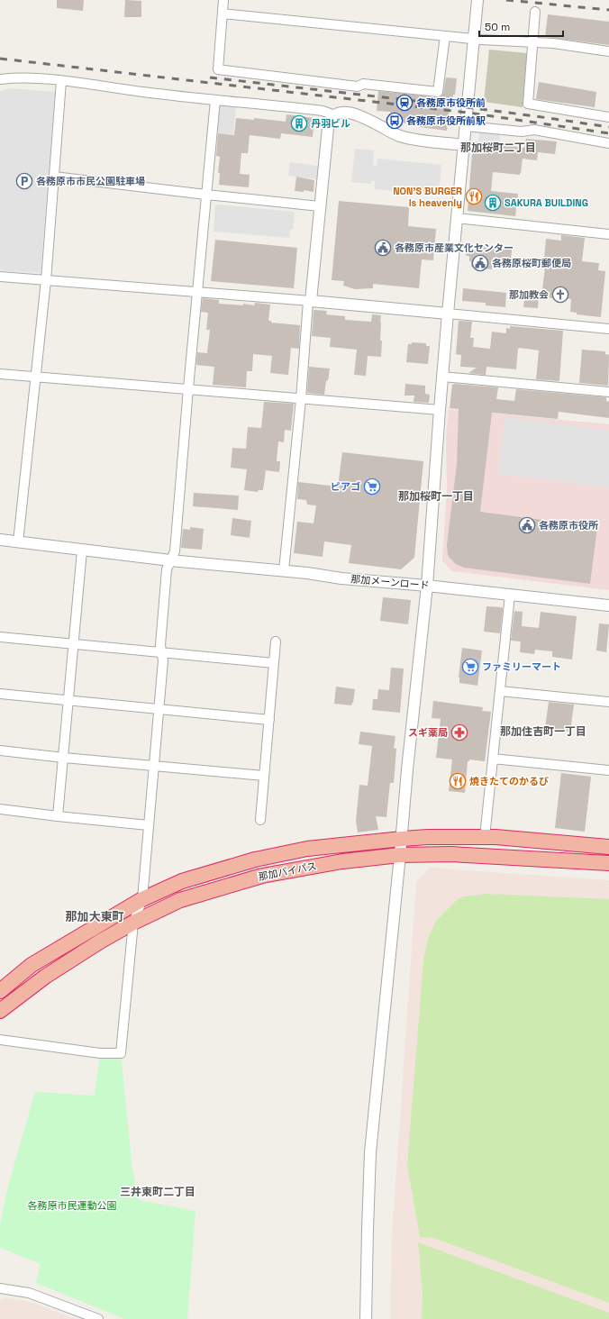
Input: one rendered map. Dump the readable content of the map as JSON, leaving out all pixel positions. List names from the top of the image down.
{
  "streets": {
    "highway": ["那加バイパス"],
    "street": ["那加メーンロード"]
  },
  "districts": [
    "那加桜町二丁目",
    "那加桜町一丁目",
    "那加住吉町一丁目",
    "那加大東町",
    "三井東町二丁目"
  ],
  "parks": ["各務原市民運動公園"],
  "places": {
    "station": ["各務原市役所前"],
    "bus stop": ["各務原市役所前駅"],
    "building": ["丹羽ビル", "SAKURA BUILDING"],
    "parking": ["各務原市市民公園駐車場"],
    "restaurant": ["NON'S BURGER is heavenly", "焼きたてのかるび"],
    "public building": ["各務原市産業文化センター", "各務原桜町郵便局", "各務原市役所"],
    "church": ["那加教会"],
    "supermarket": ["ピアゴ", "ファミリーマート"],
    "pharmacy": ["スギ薬局"]
  },
  "scale_bar": "50 m"
}
